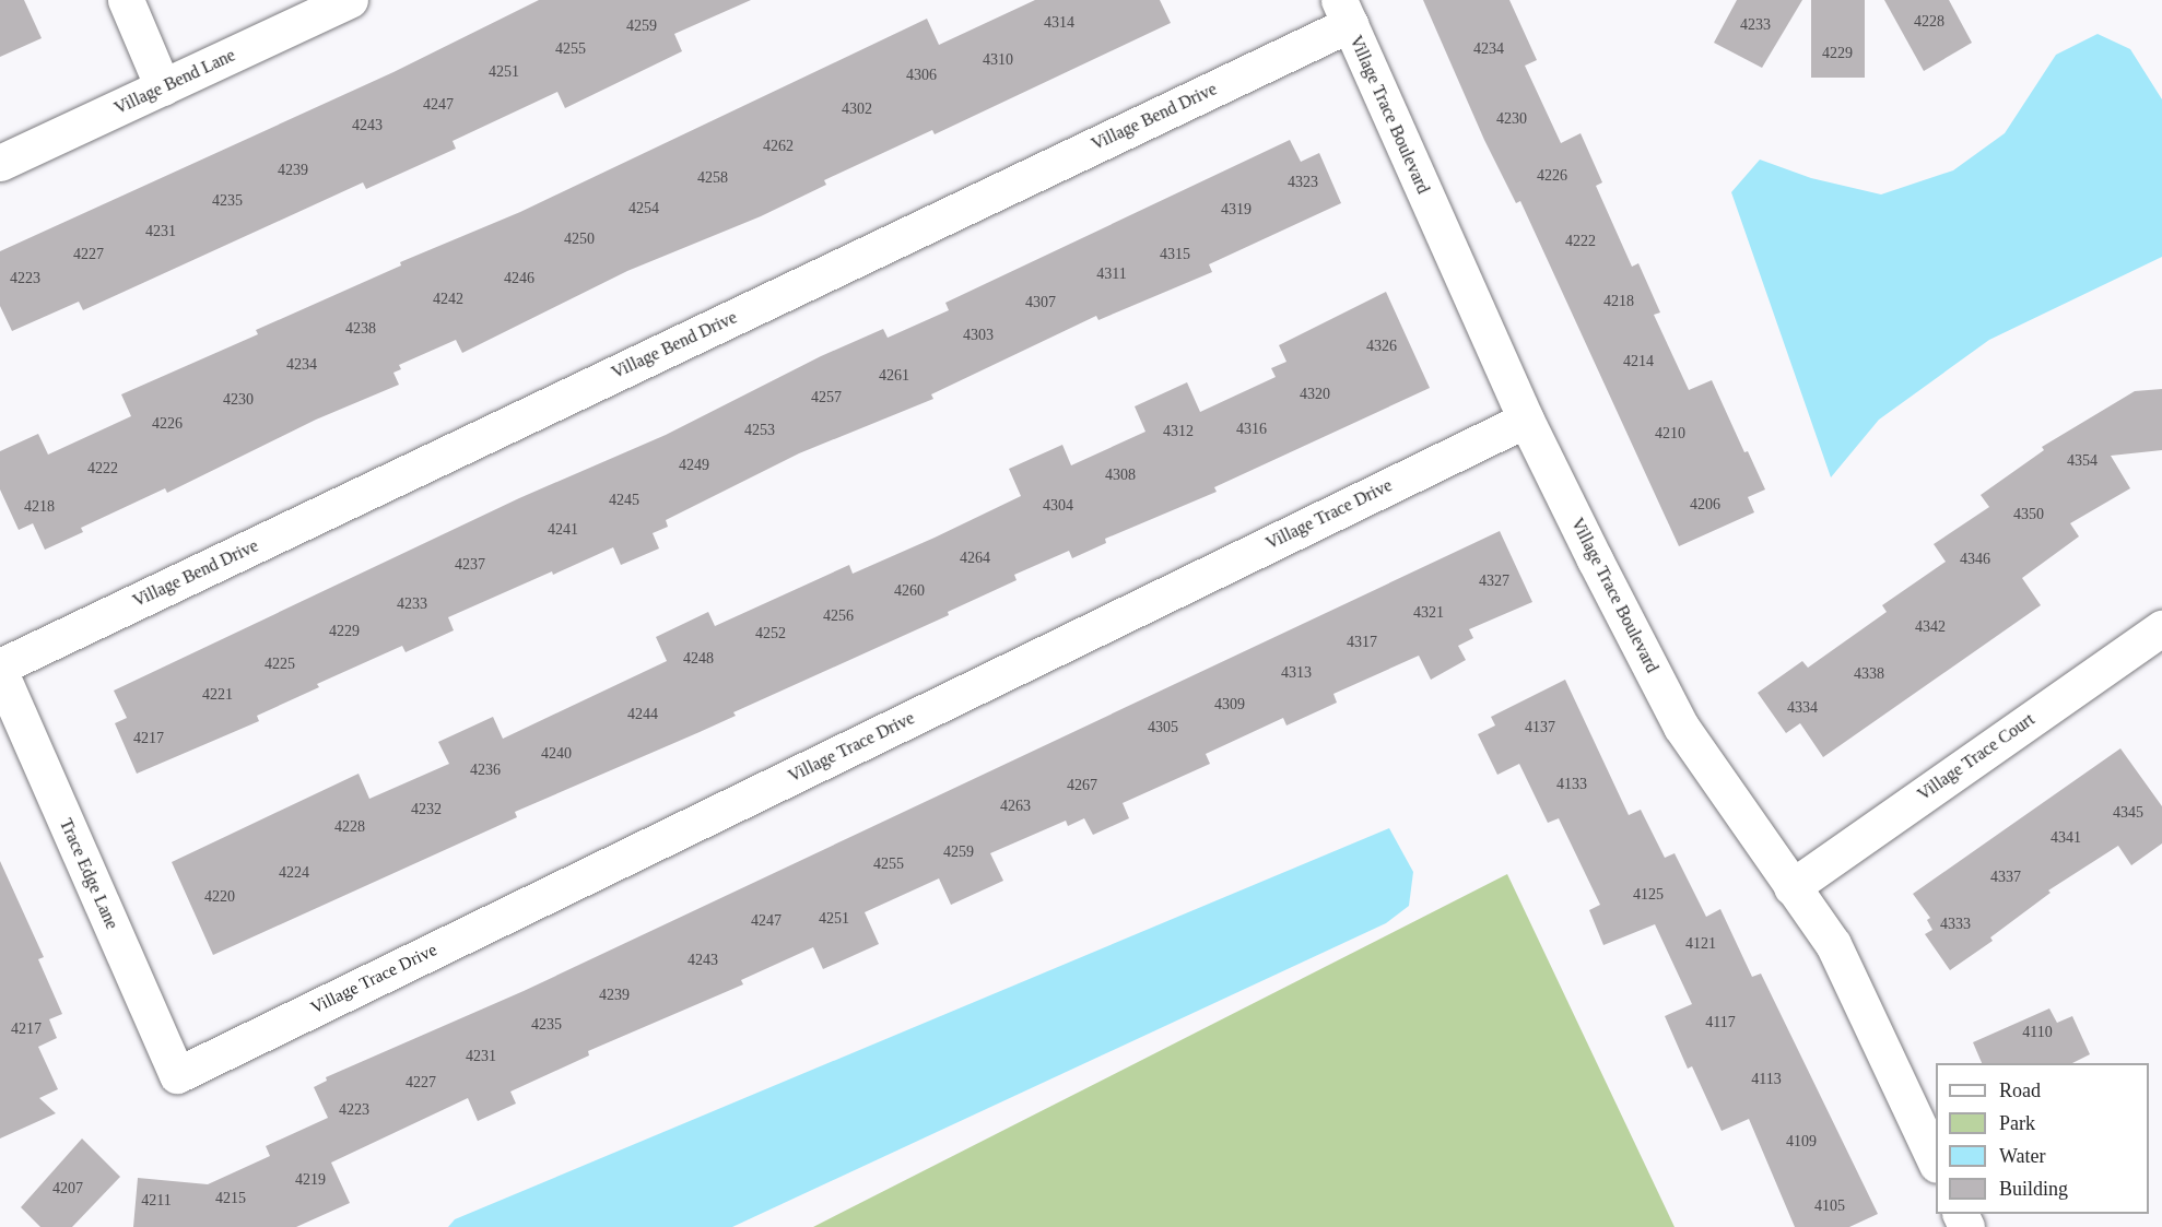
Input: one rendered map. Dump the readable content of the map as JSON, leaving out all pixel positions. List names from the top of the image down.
{
  "streets": {
    "street": [
      "Village Bend Lane",
      "Village Trace Boulevard",
      "Village Bend Drive",
      "Village Trace Drive",
      "Village Trace Court",
      "Trace Edge Lane"
    ]
  },
  "crossings": [
    ["Village Trace Boulevard", "Village Bend Drive"],
    ["Village Trace Boulevard", "Village Trace Drive"],
    ["Village Trace Boulevard", "Village Trace Court"],
    ["Village Trace Drive", "Trace Edge Lane"]
  ],
  "house_numbers": [
    "4228",
    "4314",
    "4233",
    "4259",
    "4255",
    "4234",
    "4229",
    "4310",
    "4251",
    "4306",
    "4247",
    "4302",
    "4230",
    "4243",
    "4262",
    "4239",
    "4226",
    "4258",
    "4323",
    "4235",
    "4254",
    "4319",
    "4231",
    "4250",
    "4222",
    "4227",
    "4315",
    "4311",
    "4223",
    "4246",
    "4242",
    "4218",
    "4307",
    "4238",
    "4303",
    "4326",
    "4214",
    "4234",
    "4261",
    "4320",
    "4257",
    "4230",
    "4226",
    "4316",
    "4253",
    "4312",
    "4210",
    "4354",
    "4249",
    "4222",
    "4308",
    "4245",
    "4206",
    "4304",
    "4218",
    "4350",
    "4241",
    "4264",
    "4346",
    "4237",
    "4327",
    "4260",
    "4233",
    "4321",
    "4256",
    "4342",
    "4229",
    "4252",
    "4317",
    "4248",
    "4225",
    "4313",
    "4338",
    "4221",
    "4309",
    "4334",
    "4244",
    "4305",
    "4137",
    "4217",
    "4240",
    "4236",
    "4133",
    "4267",
    "4263",
    "4232",
    "4345",
    "4228",
    "4341",
    "4259",
    "4255",
    "4224",
    "4337",
    "4125",
    "4220",
    "4251",
    "4247",
    "4333",
    "4121",
    "4243",
    "4239",
    "4117",
    "4235",
    "4217",
    "4110",
    "4231",
    "4113",
    "4227",
    "4223",
    "4109",
    "4219",
    "4207",
    "4215",
    "4211",
    "4105"
  ],
  "legend": [
    "Road",
    "Park",
    "Water",
    "Building"
  ]
}
